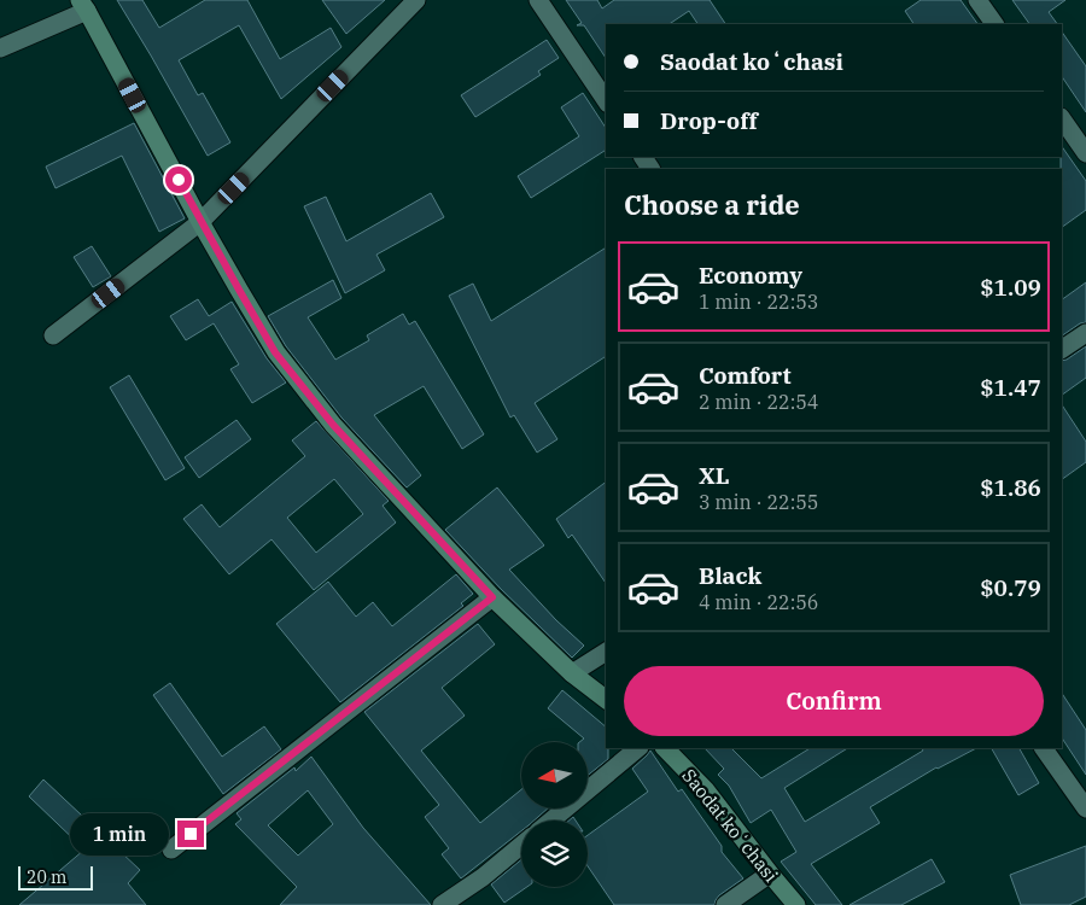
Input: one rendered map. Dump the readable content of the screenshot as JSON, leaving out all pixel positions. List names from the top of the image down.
{
  "streets": {
    "street": ["Saodat koʻchasi"]
  },
  "scale_bar": "20 m",
  "north": "left",
  "page": {
    "banner": ["Saodat koʻchasi", "Drop-off"],
    "heading": "Choose a ride",
    "list": [
      {
        "name": "Economy",
        "note": "1 min · 22:53",
        "value": "$1.09"
      },
      {
        "name": "Comfort",
        "note": "2 min · 22:54",
        "value": "$1.47"
      },
      {
        "name": "XL",
        "note": "3 min · 22:55",
        "value": "$1.86"
      },
      {
        "name": "Black",
        "note": "4 min · 22:56",
        "value": "$0.79"
      }
    ],
    "buttons": "Confirm",
    "bubble": "1 min",
    "scale": "20 m"
  }
}
